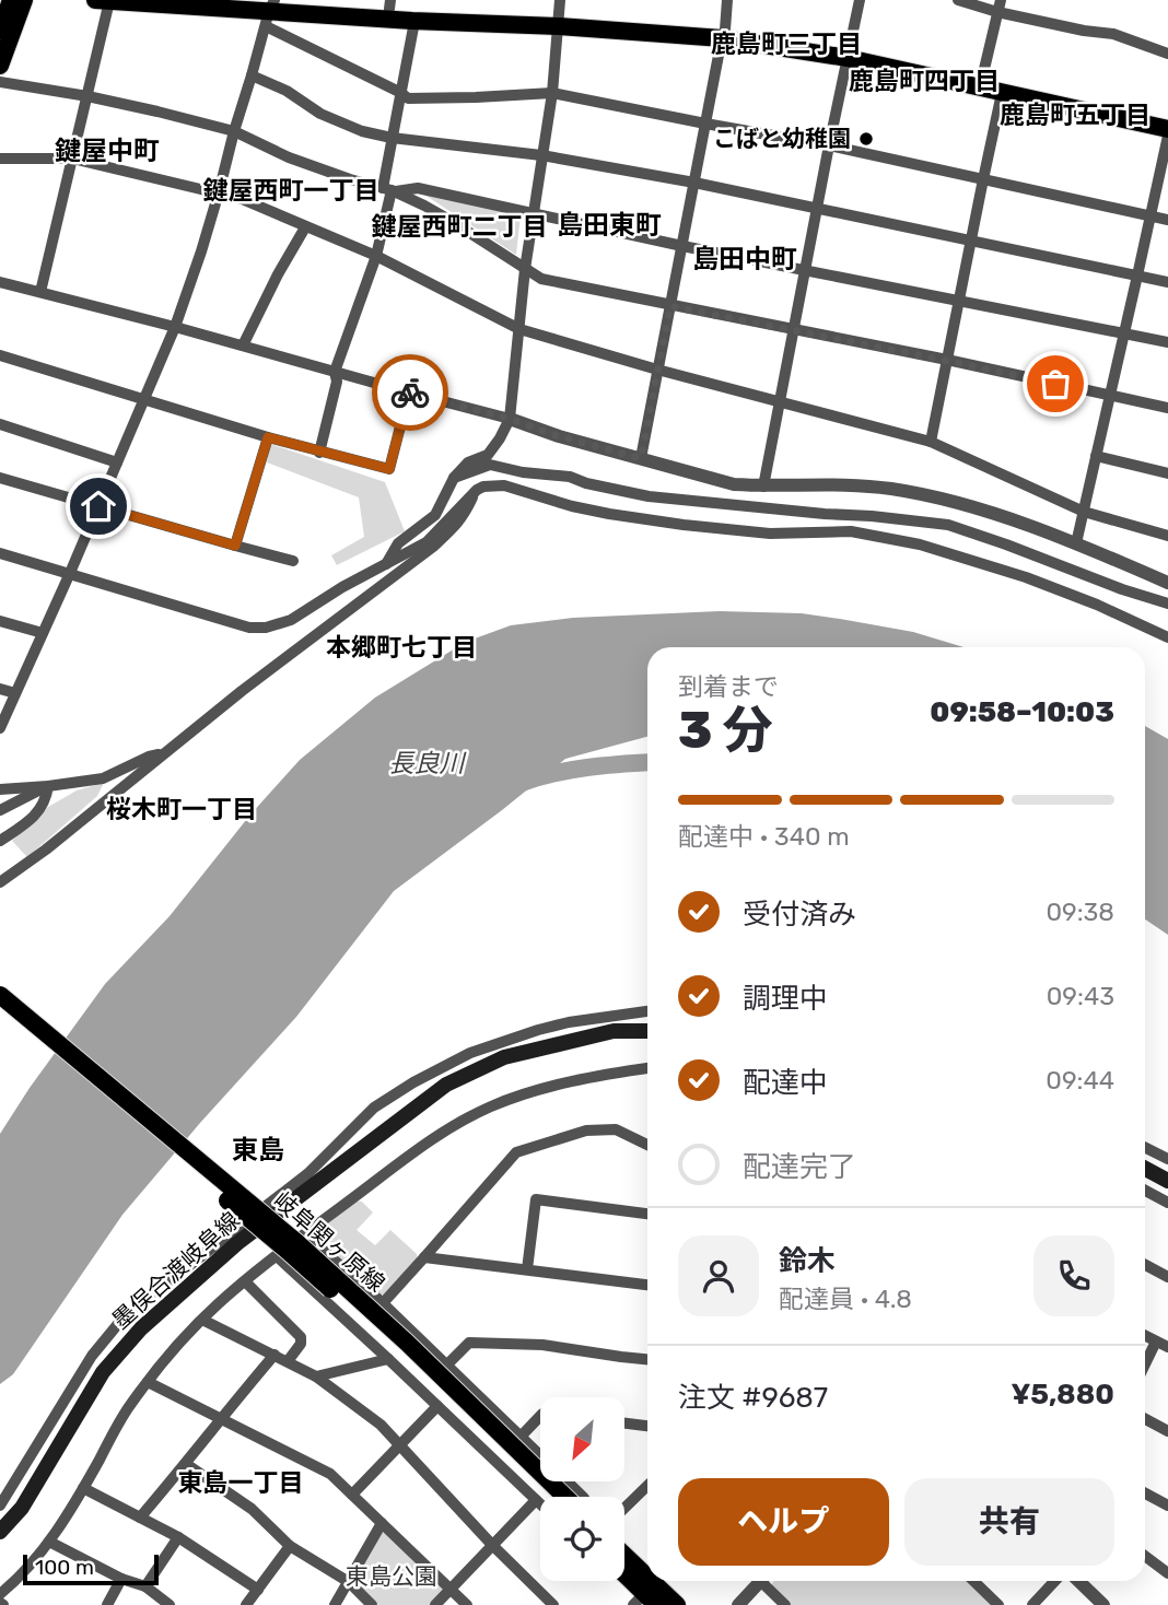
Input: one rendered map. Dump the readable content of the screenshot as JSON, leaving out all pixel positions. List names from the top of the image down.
{
  "streets": {
    "main road": ["岐阜関ヶ原線", "墨俣合渡岐阜線"]
  },
  "districts": [
    "鹿島町三丁目",
    "鹿島町四丁目",
    "鹿島町五丁目",
    "鍵屋中町",
    "鍵屋西町一丁目",
    "島田東町",
    "鍵屋西町二丁目",
    "島田中町",
    "本郷町七丁目",
    "桜木町一丁目",
    "東島",
    "東島一丁目"
  ],
  "water": ["長良川"],
  "parks": ["東島公園"],
  "places": ["こばと幼稚園"],
  "scale_bar": "100 m",
  "north": "bottom left",
  "page": {
    "heading": ["3 分", "到着まで", "09:58–10:03"],
    "panel": [
      "鈴木",
      "配達員 · 4.8",
      "注文 #9687",
      "¥5,880"
    ],
    "bar": "配達中 · 340 m",
    "list": [
      ["受付済み", "09:38"],
      ["調理中", "09:43"],
      ["配達中", "09:44"],
      "配達完了"
    ],
    "buttons": ["ヘルプ", "共有"],
    "scale": "100 m"
  }
}
